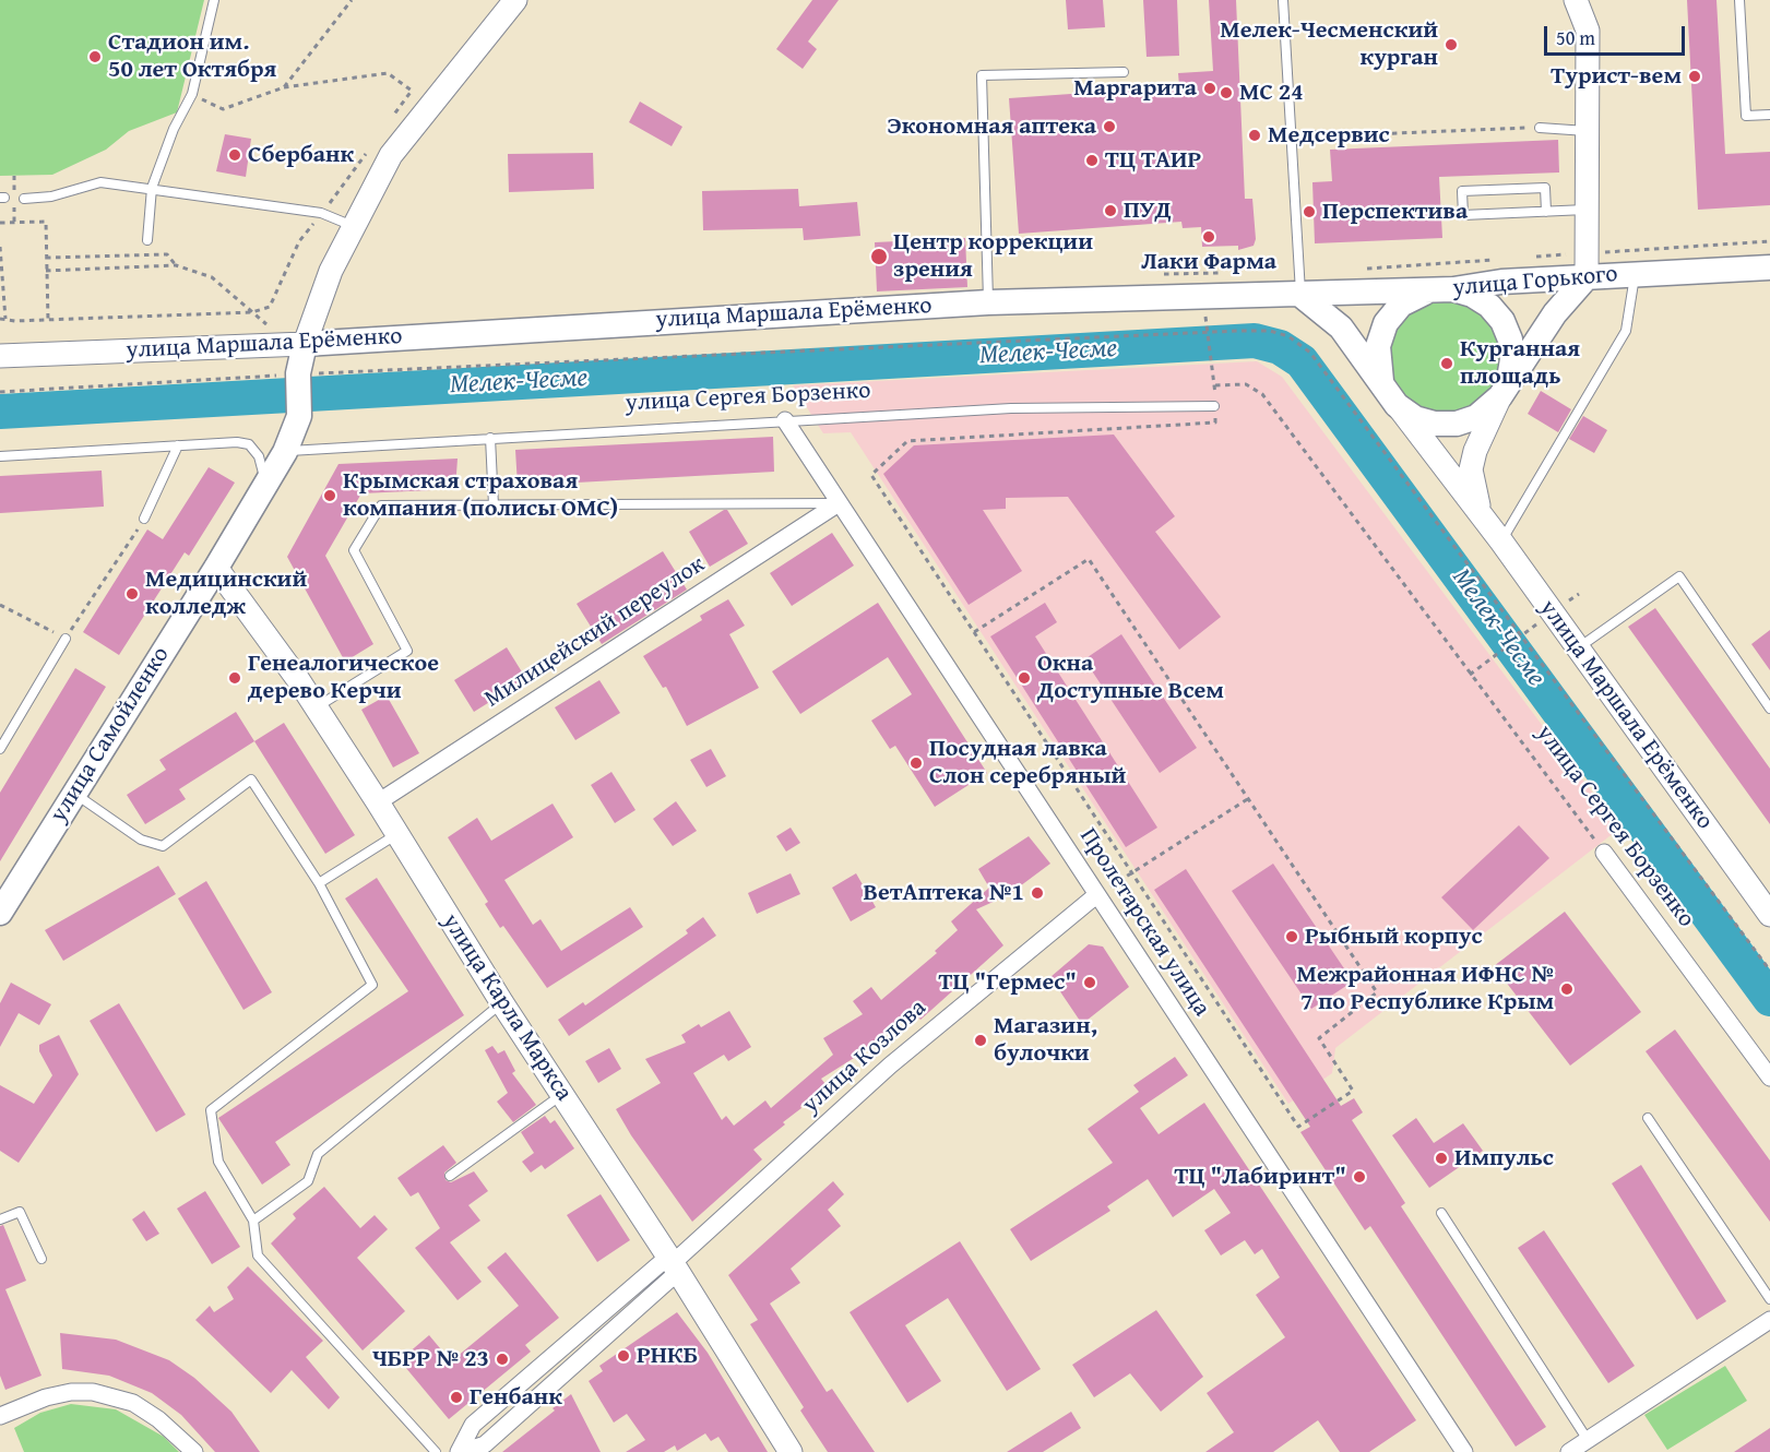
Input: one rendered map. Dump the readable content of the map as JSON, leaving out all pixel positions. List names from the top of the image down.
{
  "streets": {
    "main road": [
      "улица Горького",
      "улица Маршала Ерёменко",
      "улица Самойленко",
      "улица Карла Маркса"
    ],
    "street": [
      "улица Сергея Борзенко",
      "Милицейский переулок",
      "Пролетарская улица",
      "улица Козлова"
    ]
  },
  "crossings": [
    ["улица Горького", "улица Маршала Ерёменко"],
    ["улица Маршала Ерёменко", "улица Самойленко"],
    ["улица Сергея Борзенко", "улица Самойленко"],
    ["улица Сергея Борзенко", "Пролетарская улица"],
    ["Милицейский переулок", "Пролетарская улица"],
    ["Милицейский переулок", "улица Карла Маркса"],
    ["улица Самойленко", "улица Карла Маркса"],
    ["Пролетарская улица", "улица Козлова"],
    ["улица Карла Маркса", "улица Козлова"]
  ],
  "water": ["Мелек-Чесме"],
  "places": [
    "Мелек-Чесменский курган",
    "Стадион им. 50 лет Октября",
    "Турист-вем",
    "Маргарита",
    "МС 24",
    "Экономная аптека",
    "Медсервис",
    "Сбербанк",
    "ТЦ ТАИР",
    "ПУД",
    "Перспектива",
    "Лаки Фарма",
    "Центр коррекции зрения",
    "Курганная площадь",
    "Крымская страховая компания (полисы ОМС)",
    "Медицинский колледж",
    "Генеалогическое дерево Керчи",
    "Окна Доступные Всем",
    "Посудная лавка Слон серебряный",
    "ВетАптека №1",
    "Рыбный корпус",
    "ТЦ \"Гермес\"",
    "Межрайонная ИФНС № 7 по Республике Крым",
    "Магазин, булочки",
    "Импульс",
    "ТЦ \"Лабиринт\"",
    "РНКБ",
    "ЧБРР № 23",
    "Генбанк"
  ],
  "scale_bar": "50 m"
}
